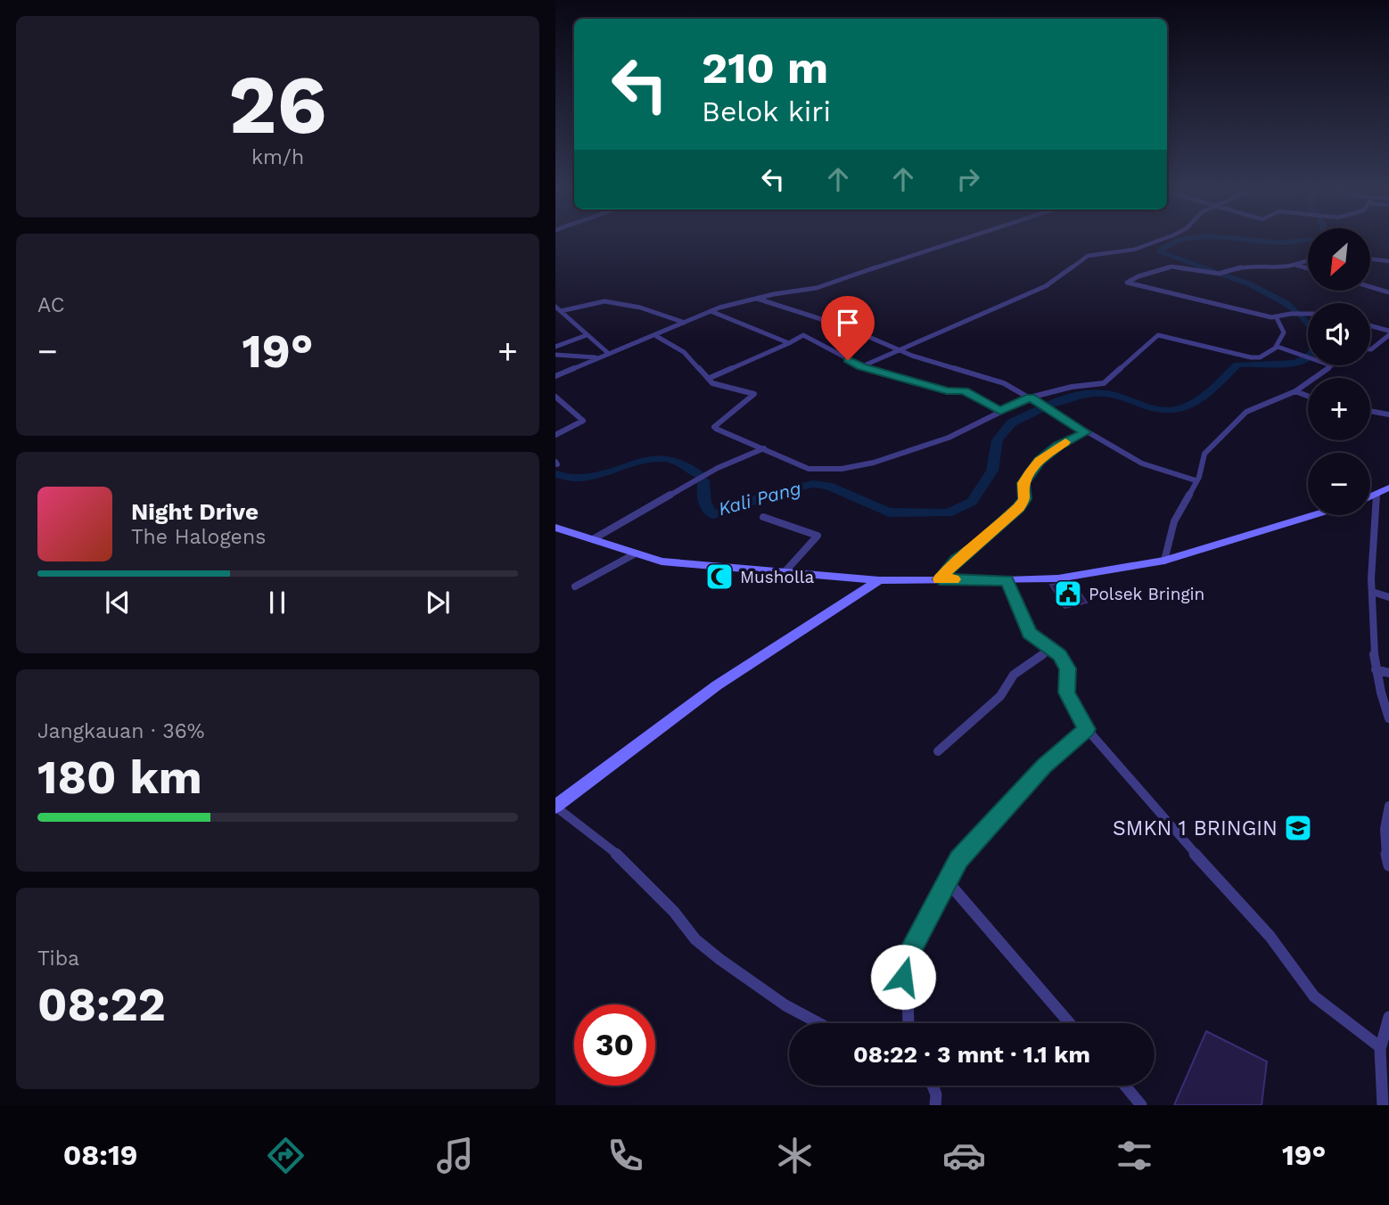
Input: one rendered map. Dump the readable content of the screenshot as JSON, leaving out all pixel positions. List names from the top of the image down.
{
  "water": ["Kali Pang"],
  "places": {
    "mosque": ["Musholla"],
    "public building": ["Polsek Bringin"],
    "school or university": ["SMKN 1 BRINGIN"]
  },
  "north": "bottom left",
  "page": {
    "tile": [
      ["26", "km/h"],
      "AC",
      ["Jangkauan · 36%", "180 km"],
      ["Tiba", "08:22"]
    ],
    "turn": ["210 m", "Belok kiri"],
    "map_buttons": ["+", "−"],
    "heat": ["−", "19°", "+"],
    "song": ["Night Drive", "The Halogens"],
    "limit": "30",
    "trip": "08:22 · 3 mnt · 1.1 km",
    "tabs": ["08:19", "19°"]
  }
}
